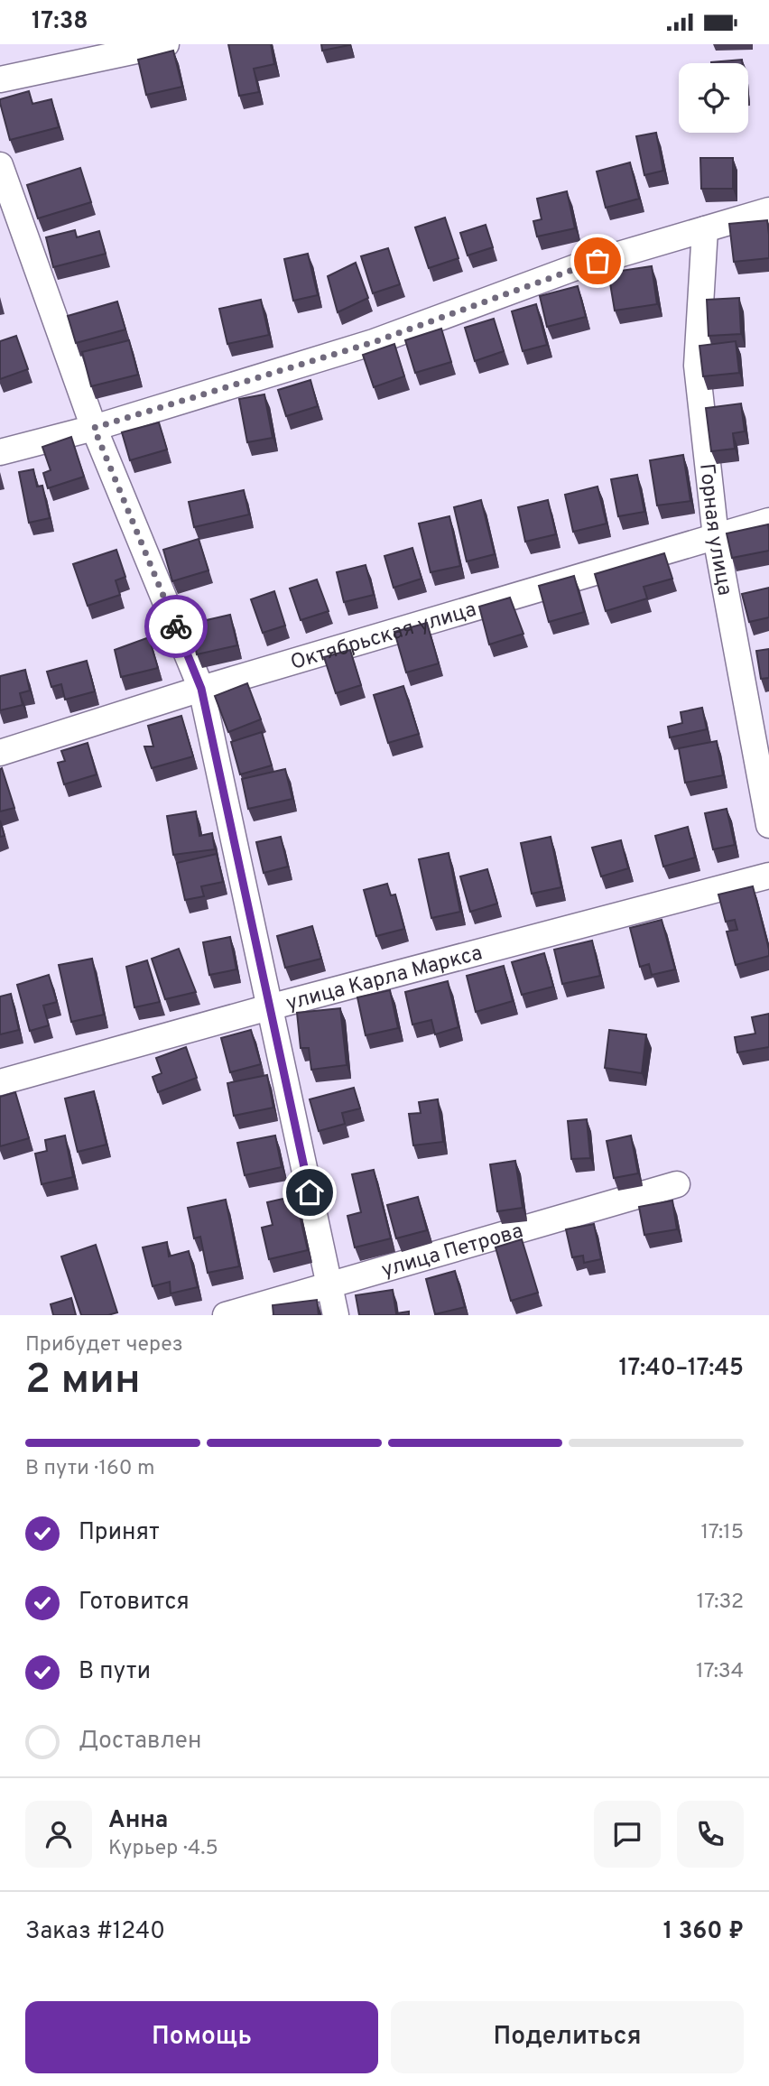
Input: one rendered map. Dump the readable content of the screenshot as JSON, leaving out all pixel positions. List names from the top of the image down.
{
  "streets": {
    "street": [
      "Горная улица",
      "Октябрьская улица",
      "улица Карла Маркса",
      "улица Петрова"
    ]
  },
  "crossings": [
    ["Горная улица", "Октябрьская улица"]
  ],
  "page": {
    "status": "17:38",
    "heading": ["2 мин", "Прибудет через", "17:40–17:45"],
    "panel": [
      "Анна",
      "Курьер · 4.5",
      "Заказ #1240",
      "1 360 ₽"
    ],
    "bar": "В пути · 160 m",
    "list": [
      ["Принят", "17:15"],
      ["Готовится", "17:32"],
      ["В пути", "17:34"],
      "Доставлен"
    ],
    "buttons": ["Помощь", "Поделиться"]
  }
}
